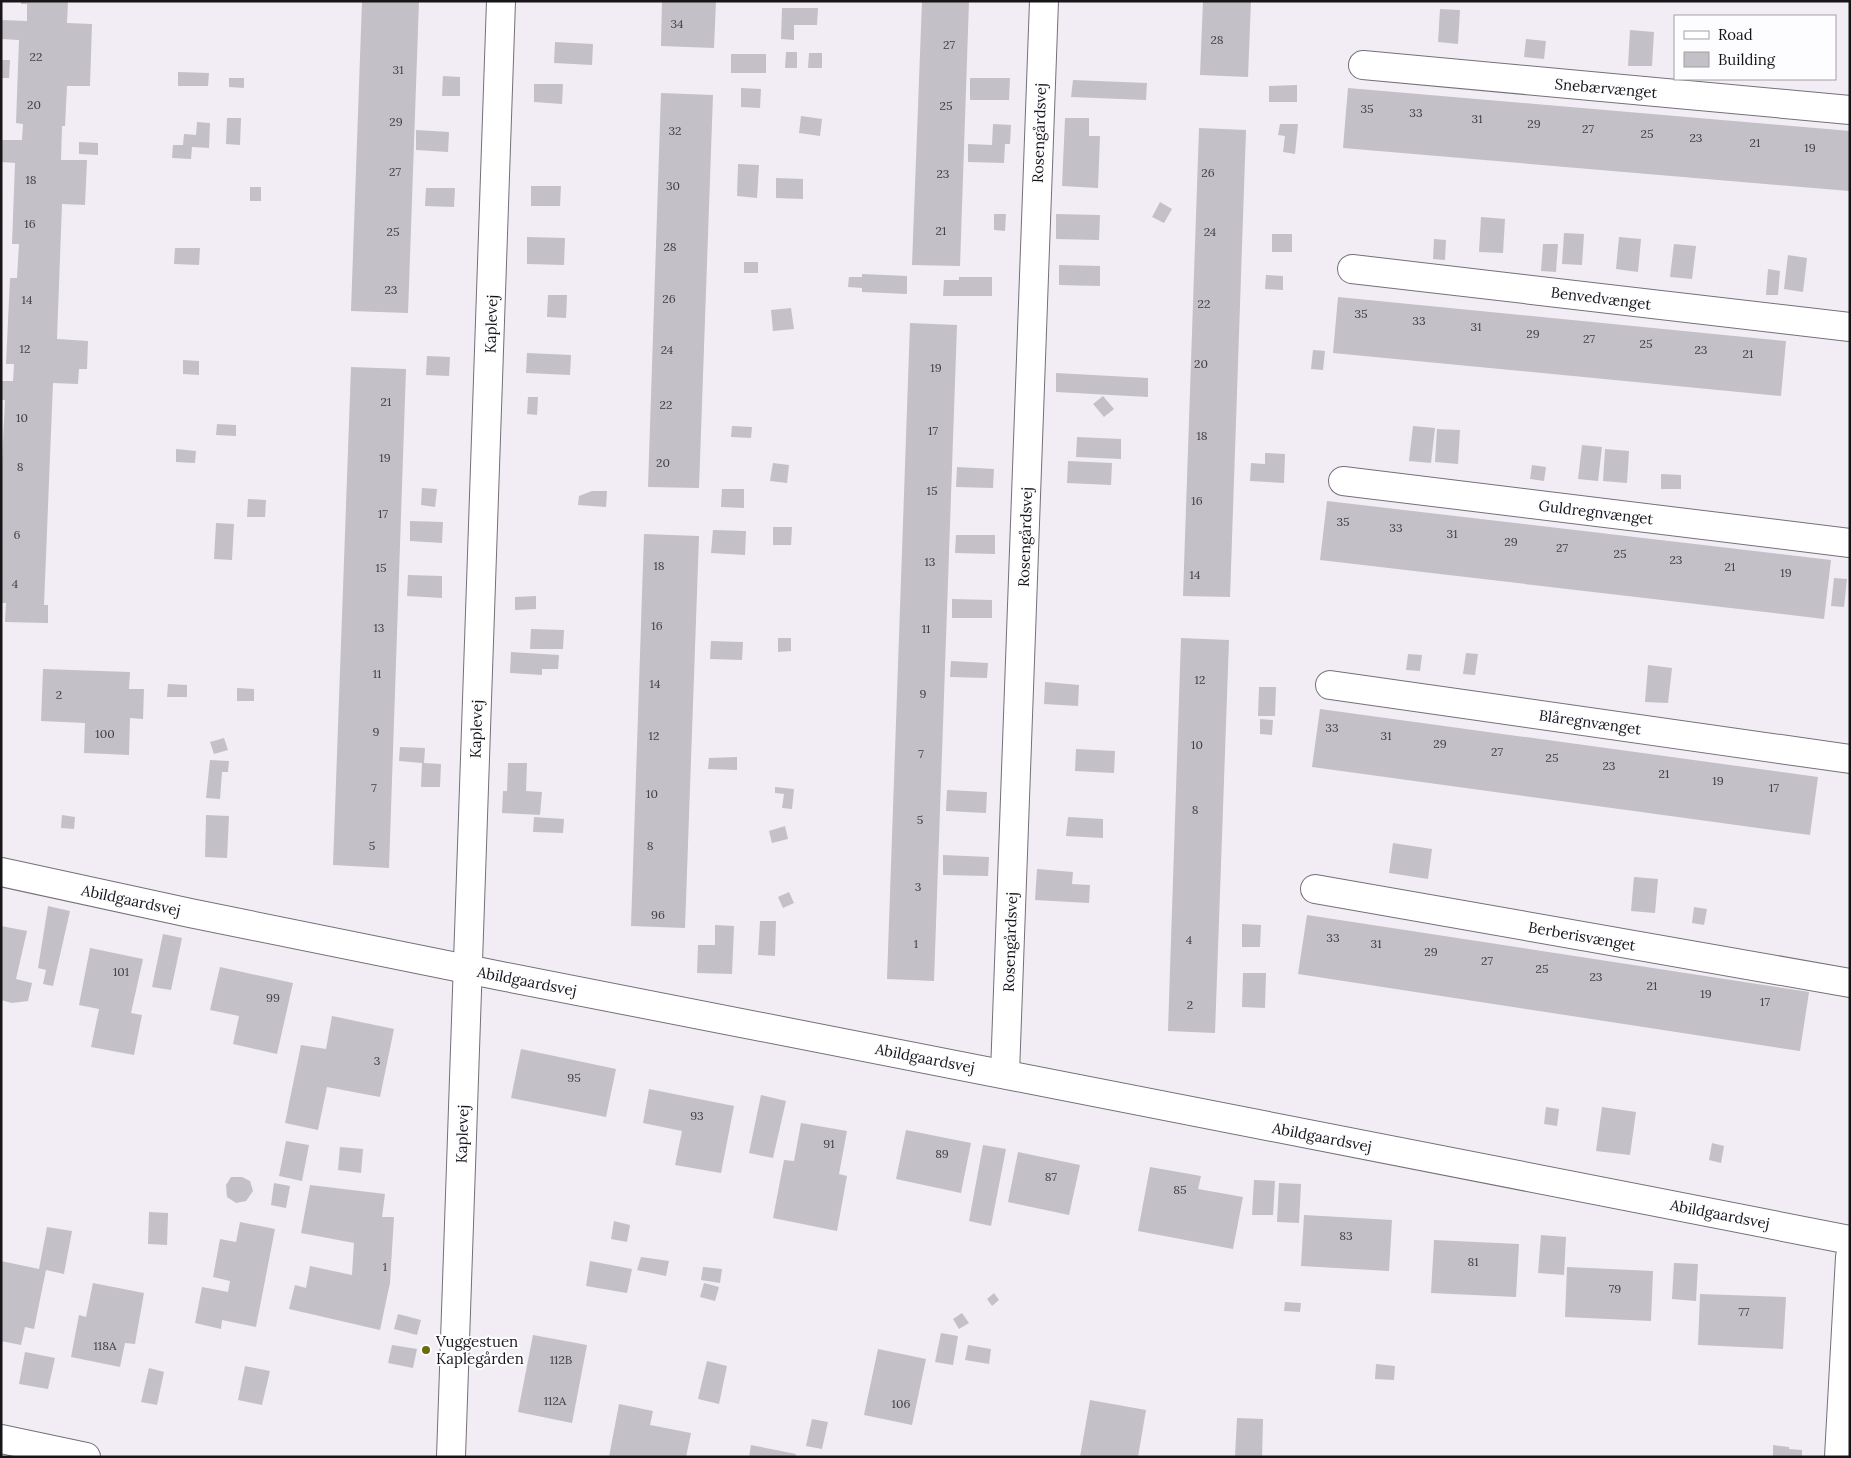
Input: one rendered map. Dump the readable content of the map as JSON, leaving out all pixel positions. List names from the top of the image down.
{
  "streets": {
    "street": [
      "Snebærvænget",
      "Rosengårdsvej",
      "Benvedvænget",
      "Kaplevej",
      "Guldregnvænget",
      "Blåregnvænget",
      "Abildgaardsvej",
      "Berberisvænget"
    ]
  },
  "crossings": [
    ["Rosengårdsvej", "Abildgaardsvej"],
    ["Kaplevej", "Abildgaardsvej"]
  ],
  "places": ["Vuggestuen Kaplegården"],
  "house_numbers": [
    "34",
    "28",
    "27",
    "22",
    "31",
    "20",
    "25",
    "35",
    "33",
    "31",
    "29",
    "29",
    "27",
    "32",
    "25",
    "23",
    "21",
    "19",
    "27",
    "26",
    "23",
    "18",
    "30",
    "16",
    "21",
    "25",
    "24",
    "28",
    "23",
    "26",
    "14",
    "22",
    "35",
    "33",
    "31",
    "29",
    "27",
    "25",
    "12",
    "24",
    "23",
    "21",
    "20",
    "19",
    "21",
    "22",
    "10",
    "17",
    "18",
    "19",
    "20",
    "8",
    "15",
    "16",
    "17",
    "35",
    "33",
    "31",
    "6",
    "29",
    "27",
    "25",
    "23",
    "13",
    "18",
    "21",
    "15",
    "19",
    "14",
    "4",
    "16",
    "13",
    "11",
    "11",
    "12",
    "14",
    "9",
    "2",
    "33",
    "9",
    "100",
    "12",
    "31",
    "29",
    "10",
    "27",
    "7",
    "25",
    "23",
    "21",
    "19",
    "7",
    "17",
    "10",
    "8",
    "5",
    "5",
    "8",
    "3",
    "96",
    "33",
    "4",
    "1",
    "31",
    "29",
    "27",
    "25",
    "101",
    "23",
    "21",
    "19",
    "99",
    "17",
    "2",
    "3",
    "95",
    "93",
    "91",
    "89",
    "87",
    "85",
    "83",
    "81",
    "1",
    "79",
    "77",
    "118A",
    "112B",
    "112A",
    "106"
  ],
  "legend": ["Road", "Building"]
}
